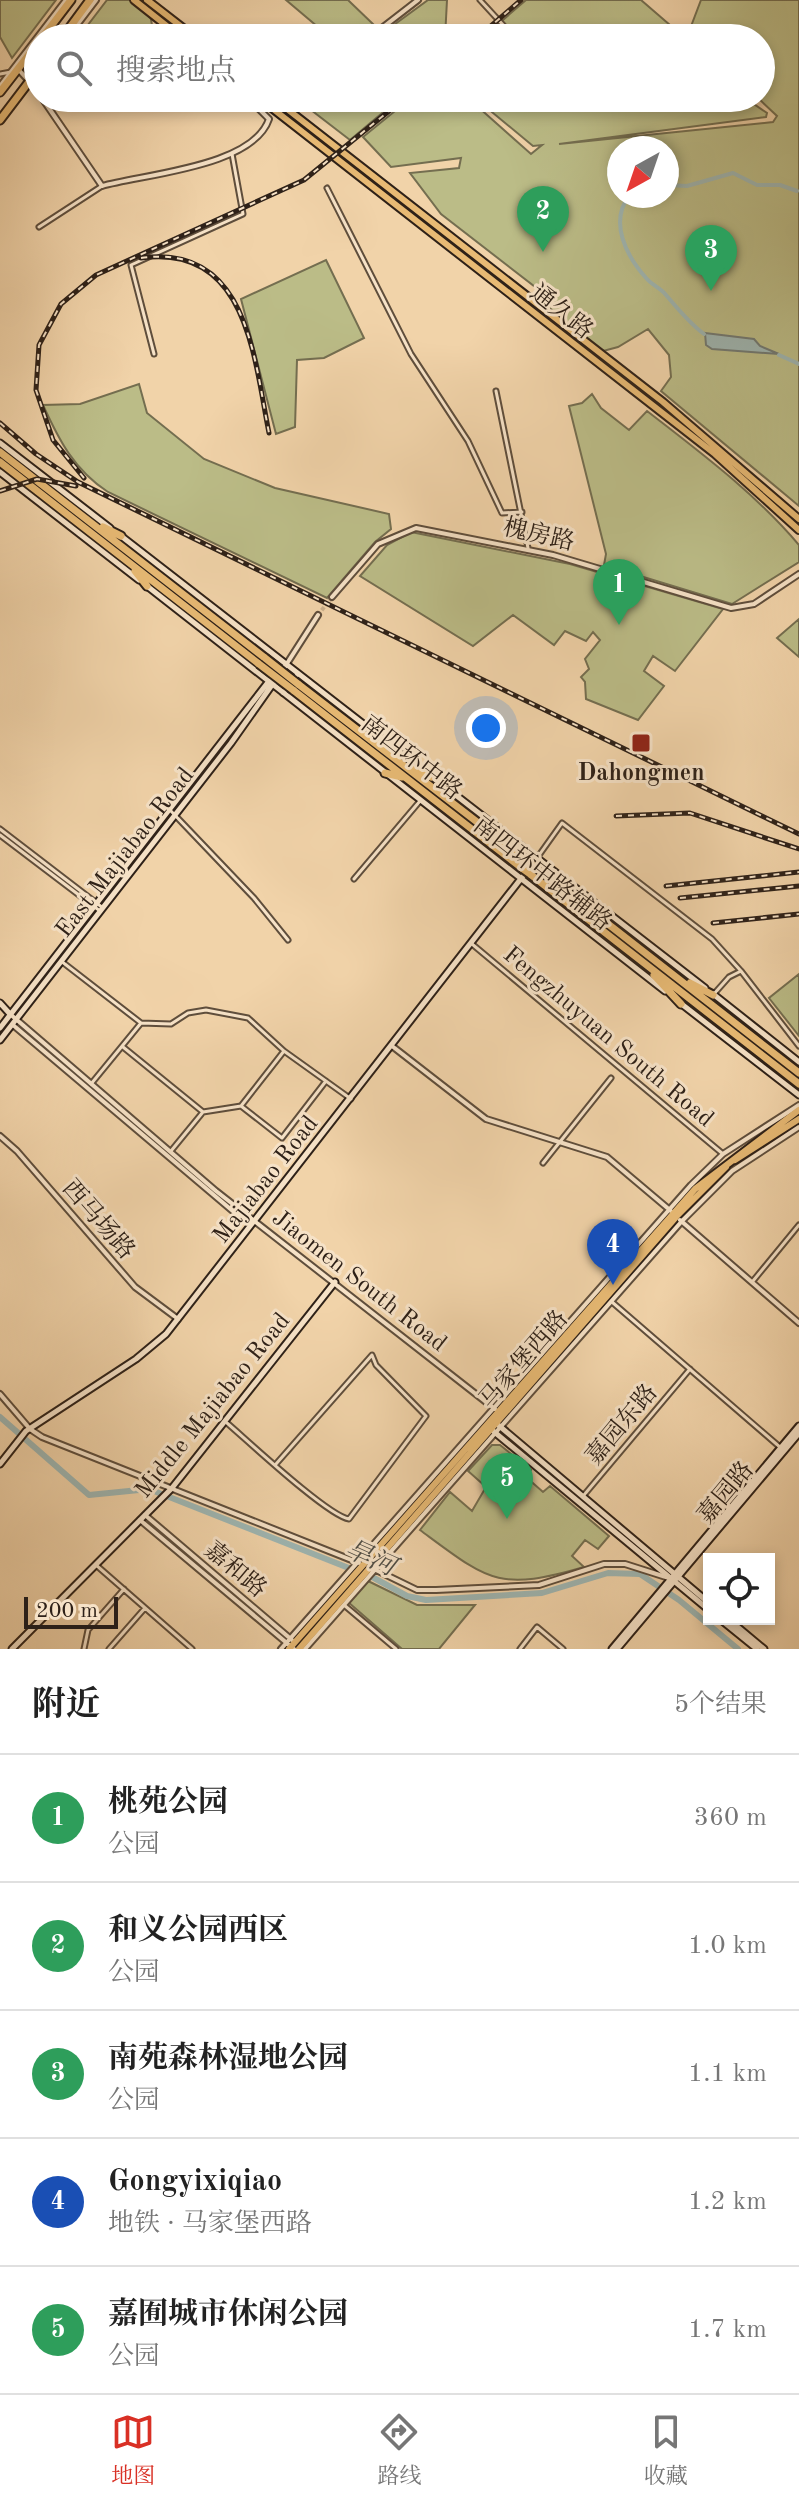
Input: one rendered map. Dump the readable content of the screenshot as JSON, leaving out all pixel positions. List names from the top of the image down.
{
  "streets": {
    "highway": ["南四环中路"],
    "main road": [
      "通久路",
      "East Majiabao Road",
      "南四环中路辅路",
      "Majiabao Road",
      "马家堡西路",
      "Middle Majiabao Road",
      "嘉园路"
    ],
    "street": [
      "槐房路",
      "Fengzhuyuan South Road",
      "西马场路",
      "Jiaomen South Road",
      "嘉园东路",
      "嘉和路"
    ]
  },
  "crossings": [
    ["南四环中路", "南四环中路辅路"],
    ["南四环中路", "Majiabao Road"],
    ["East Majiabao Road", "南四环中路辅路"],
    ["East Majiabao Road", "Jiaomen South Road"],
    ["南四环中路辅路", "Majiabao Road"],
    ["Fengzhuyuan South Road", "Majiabao Road"],
    ["Majiabao Road", "西马场路"],
    ["Majiabao Road", "Jiaomen South Road"],
    ["Jiaomen South Road", "马家堡西路"],
    ["Jiaomen South Road", "Middle Majiabao Road"],
    ["Middle Majiabao Road", "嘉和路"]
  ],
  "water": ["旱河"],
  "places": {
    "transit": ["Dahongmen"]
  },
  "scale_bar": "200 m",
  "north": "bottom left",
  "page": {
    "search": "搜索地点",
    "pins": [
      "2",
      "3",
      "1",
      "4",
      "5"
    ],
    "scale": "200 m",
    "heading": ["附近", "5个结果"],
    "list": [
      {
        "mark": "1",
        "name": "桃苑公园",
        "note": "公园",
        "value": "360 m"
      },
      {
        "mark": "2",
        "name": "和义公园西区",
        "note": "公园",
        "value": "1.0 km"
      },
      {
        "mark": "3",
        "name": "南苑森林湿地公园",
        "note": "公园",
        "value": "1.1 km"
      },
      {
        "mark": "4",
        "name": "Gongyixiqiao",
        "note": "地铁 · 马家堡西路",
        "value": "1.2 km"
      },
      {
        "mark": "5",
        "name": "嘉囿城市休闲公园",
        "note": "公园",
        "value": "1.7 km"
      }
    ],
    "nav": ["地图", "路线", "收藏"]
  }
}
